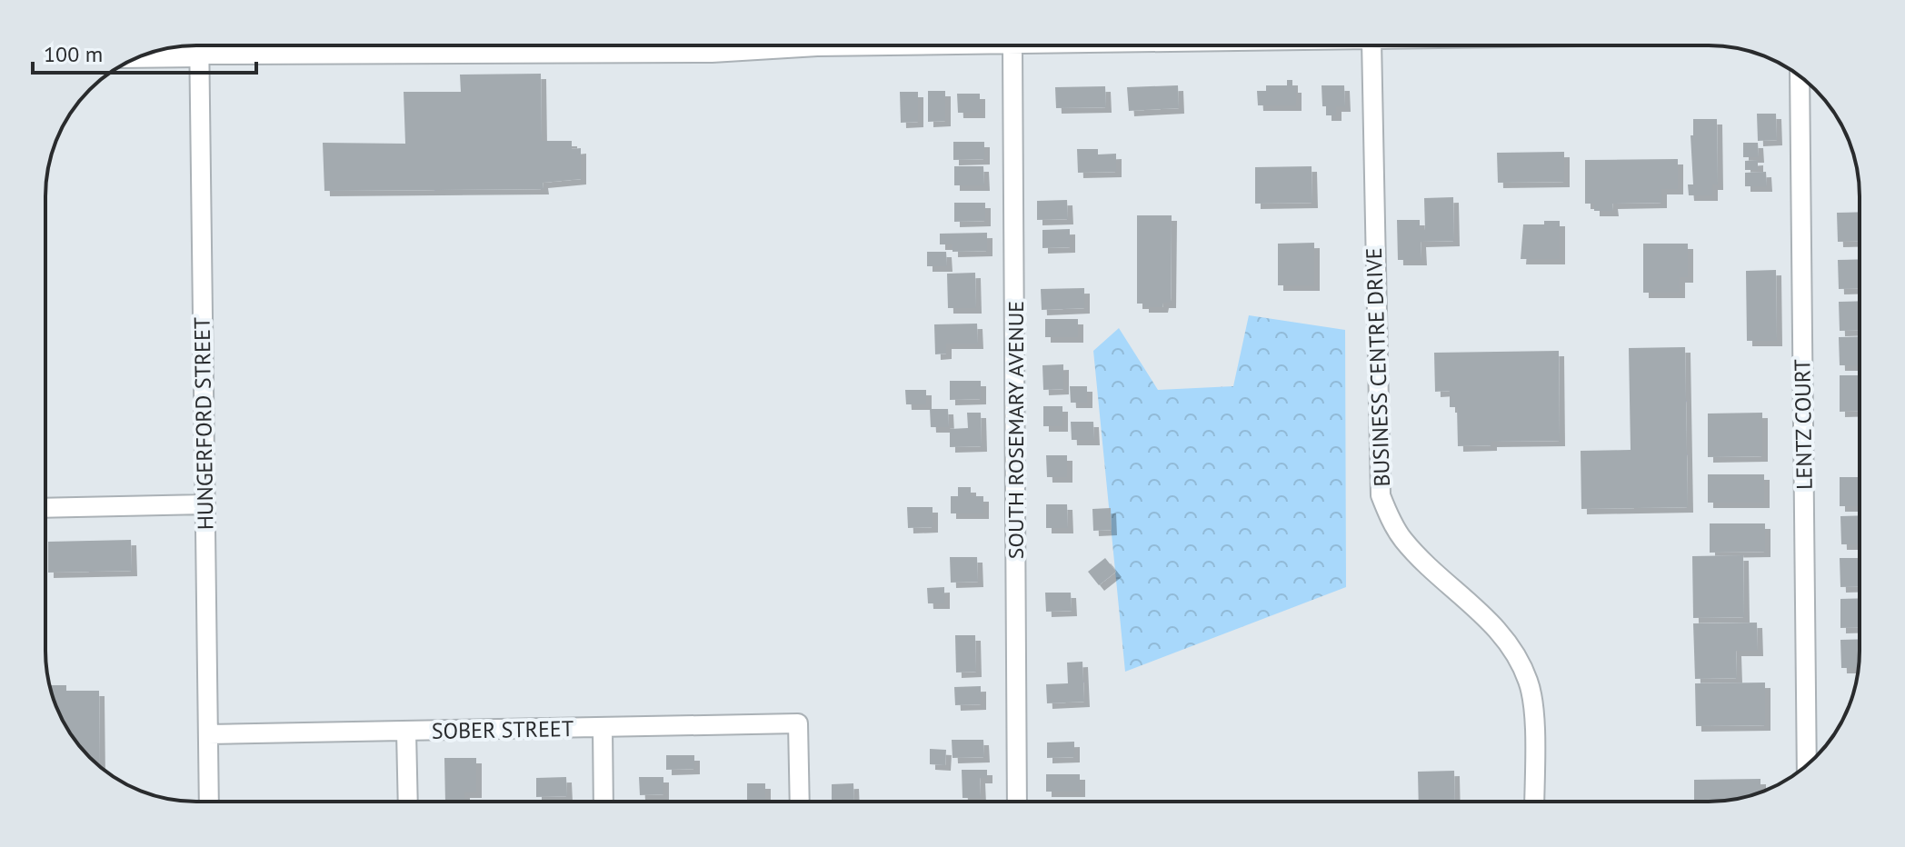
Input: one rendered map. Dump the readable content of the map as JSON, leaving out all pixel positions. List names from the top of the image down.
{
  "streets": {
    "street": [
      "BUSINESS CENTRE DRIVE",
      "HUNGERFORD STREET",
      "LENTZ COURT",
      "SOUTH ROSEMARY AVENUE",
      "SOBER STREET"
    ]
  },
  "crossings": [
    ["HUNGERFORD STREET", "SOBER STREET"]
  ],
  "scale_bar": "100 m"
}
